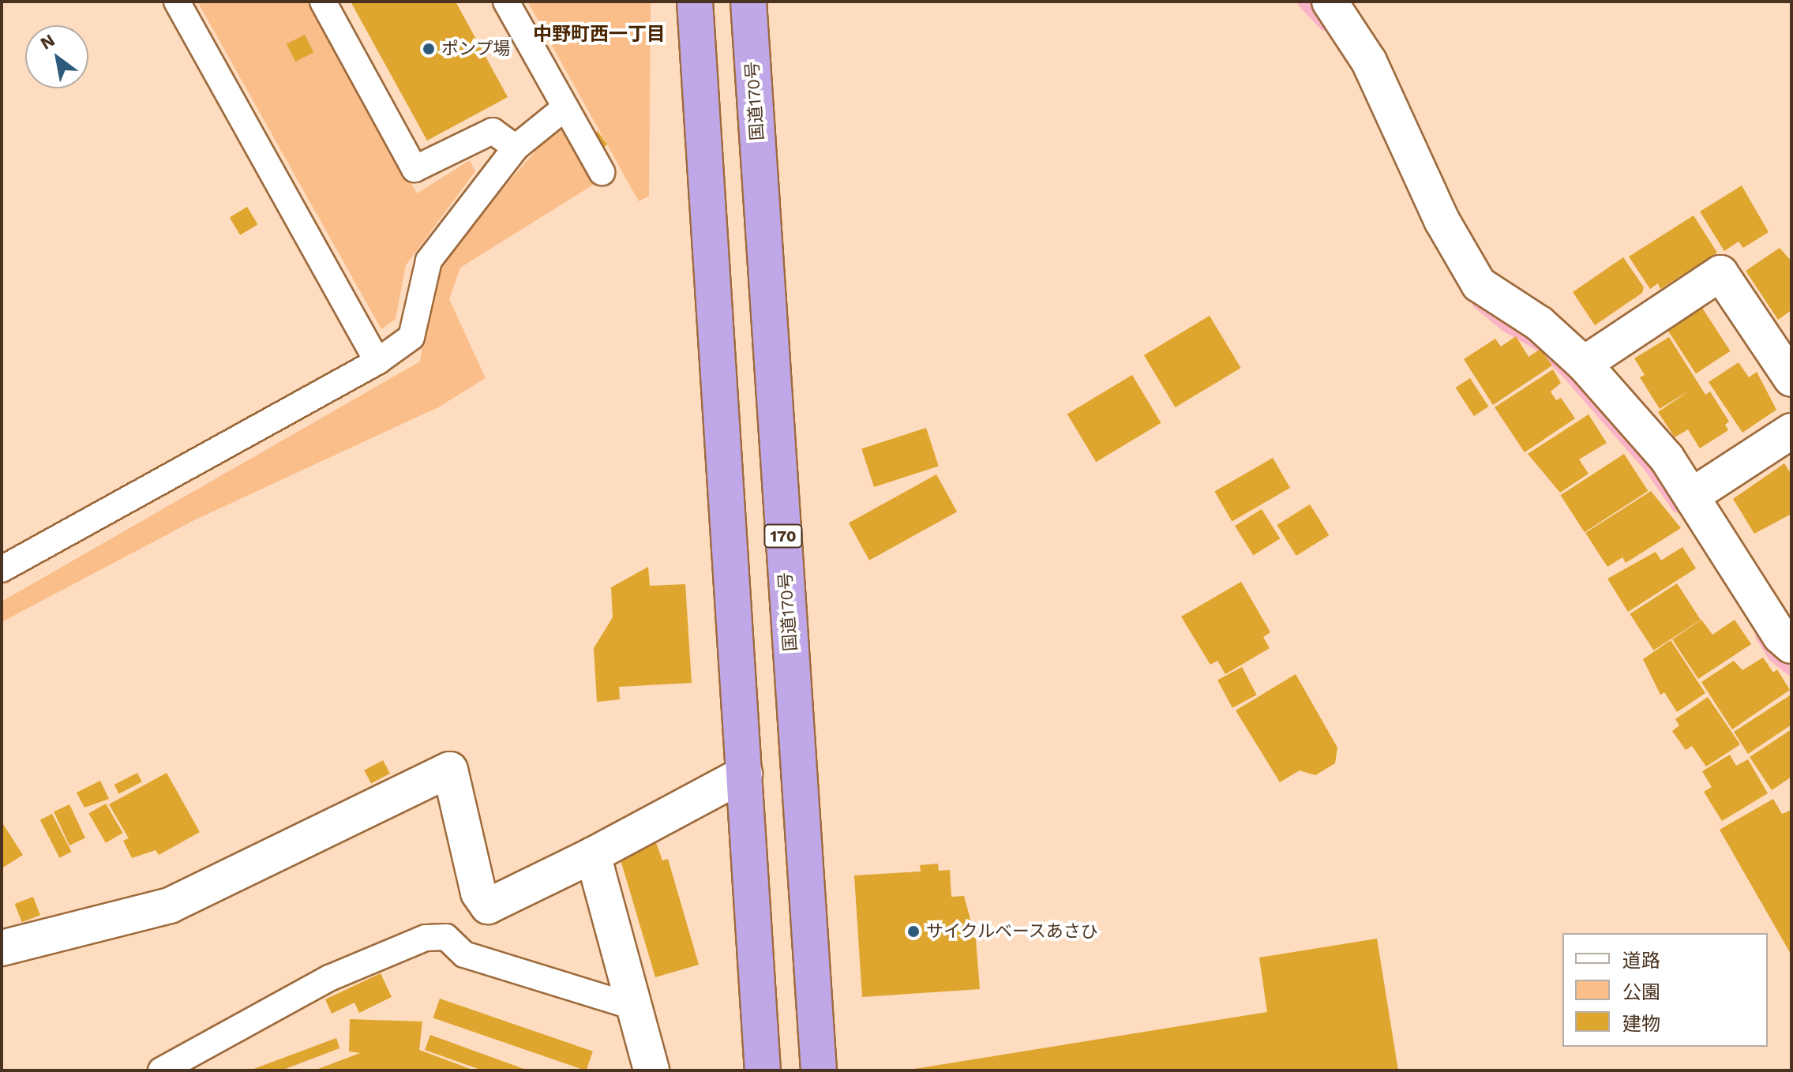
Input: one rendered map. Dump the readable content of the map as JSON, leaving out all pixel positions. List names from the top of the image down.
{
  "streets": {
    "highway": ["国道170号", "170"]
  },
  "districts": ["中野町西一丁目"],
  "places": ["ポンプ場", "サイクルベースあさひ"],
  "legend": ["道路", "公園", "建物"],
  "north": "top left"
}
